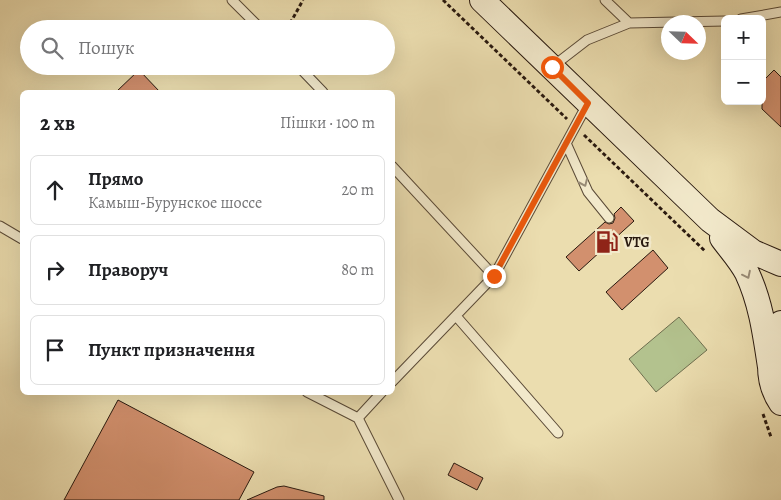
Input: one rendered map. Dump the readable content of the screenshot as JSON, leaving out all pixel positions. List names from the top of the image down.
{
  "places": {
    "fuel station": ["VTG"]
  },
  "north": "bottom right",
  "page": {
    "map_buttons": ["+", "−"],
    "search": "Пошук",
    "heading": ["2 хв", "Пішки · 100 m"],
    "list": [
      ["Прямо", "Камыш-Бурунское шоссе", "20 m"],
      ["Праворуч", "80 m"],
      "Пункт призначення"
    ]
  }
}
